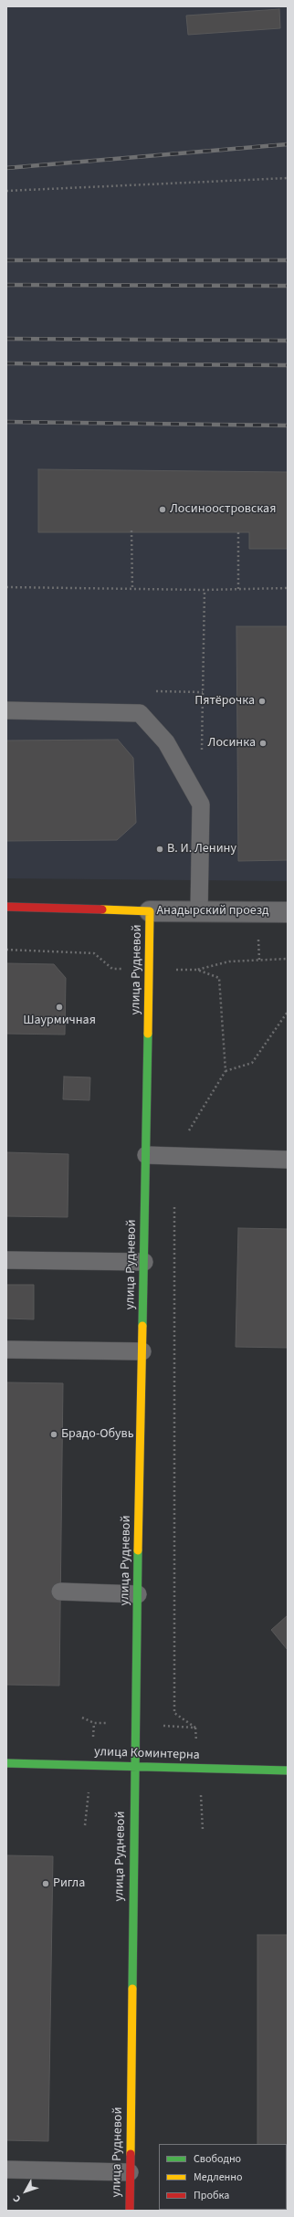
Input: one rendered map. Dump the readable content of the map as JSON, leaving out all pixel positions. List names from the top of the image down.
{
  "streets": {
    "street": ["Анадырский проезд", "улица Рудневой", "улица Коминтерна"]
  },
  "crossings": [
    ["Анадырский проезд", "улица Рудневой"],
    ["улица Рудневой", "улица Коминтерна"]
  ],
  "places": [
    "Лосиноостровская",
    "Пятёрочка",
    "Лосинка",
    "В. И. Ленину",
    "Шаурмичная",
    "Брадо-Обувь",
    "Ригла"
  ],
  "legend": ["Свободно", "Медленно", "Пробка"],
  "north": "bottom left"
}
